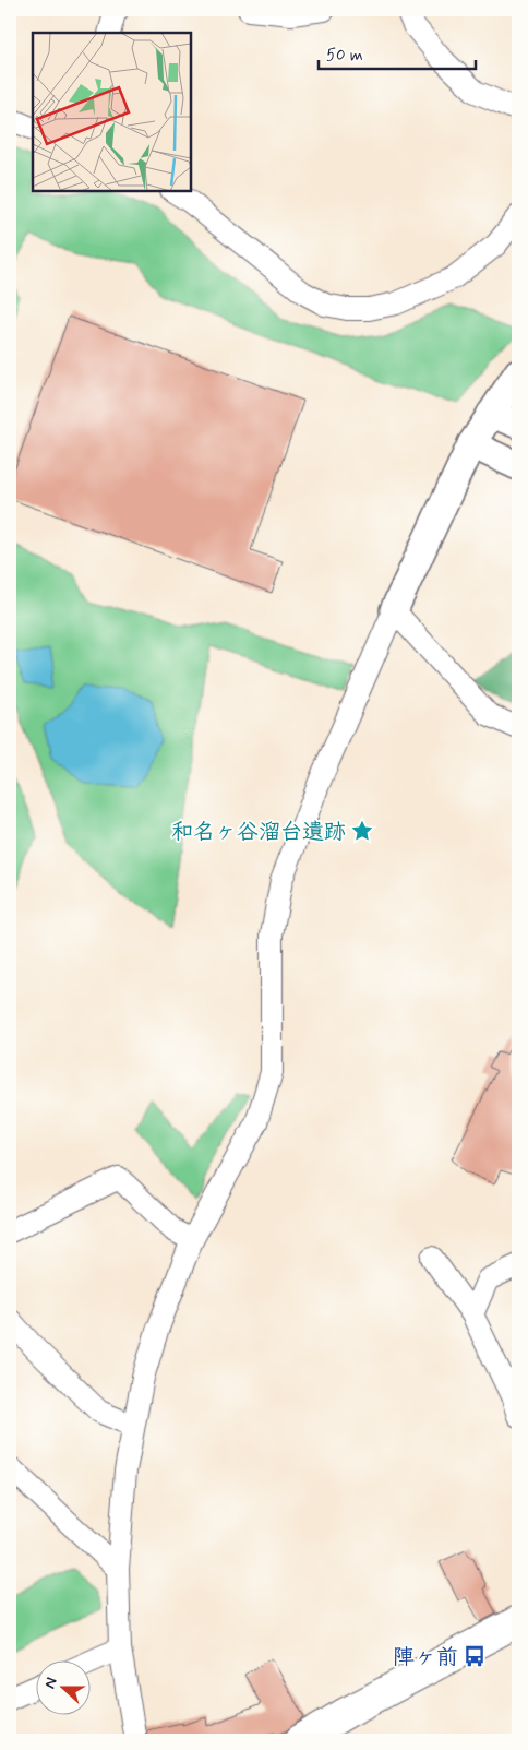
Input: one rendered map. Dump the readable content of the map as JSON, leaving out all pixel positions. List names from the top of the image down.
{
  "places": {
    "place": ["和名ヶ谷溜台遺跡"],
    "bus stop": ["陣ヶ前"]
  },
  "scale_bar": "50 m",
  "north": "left"
}
